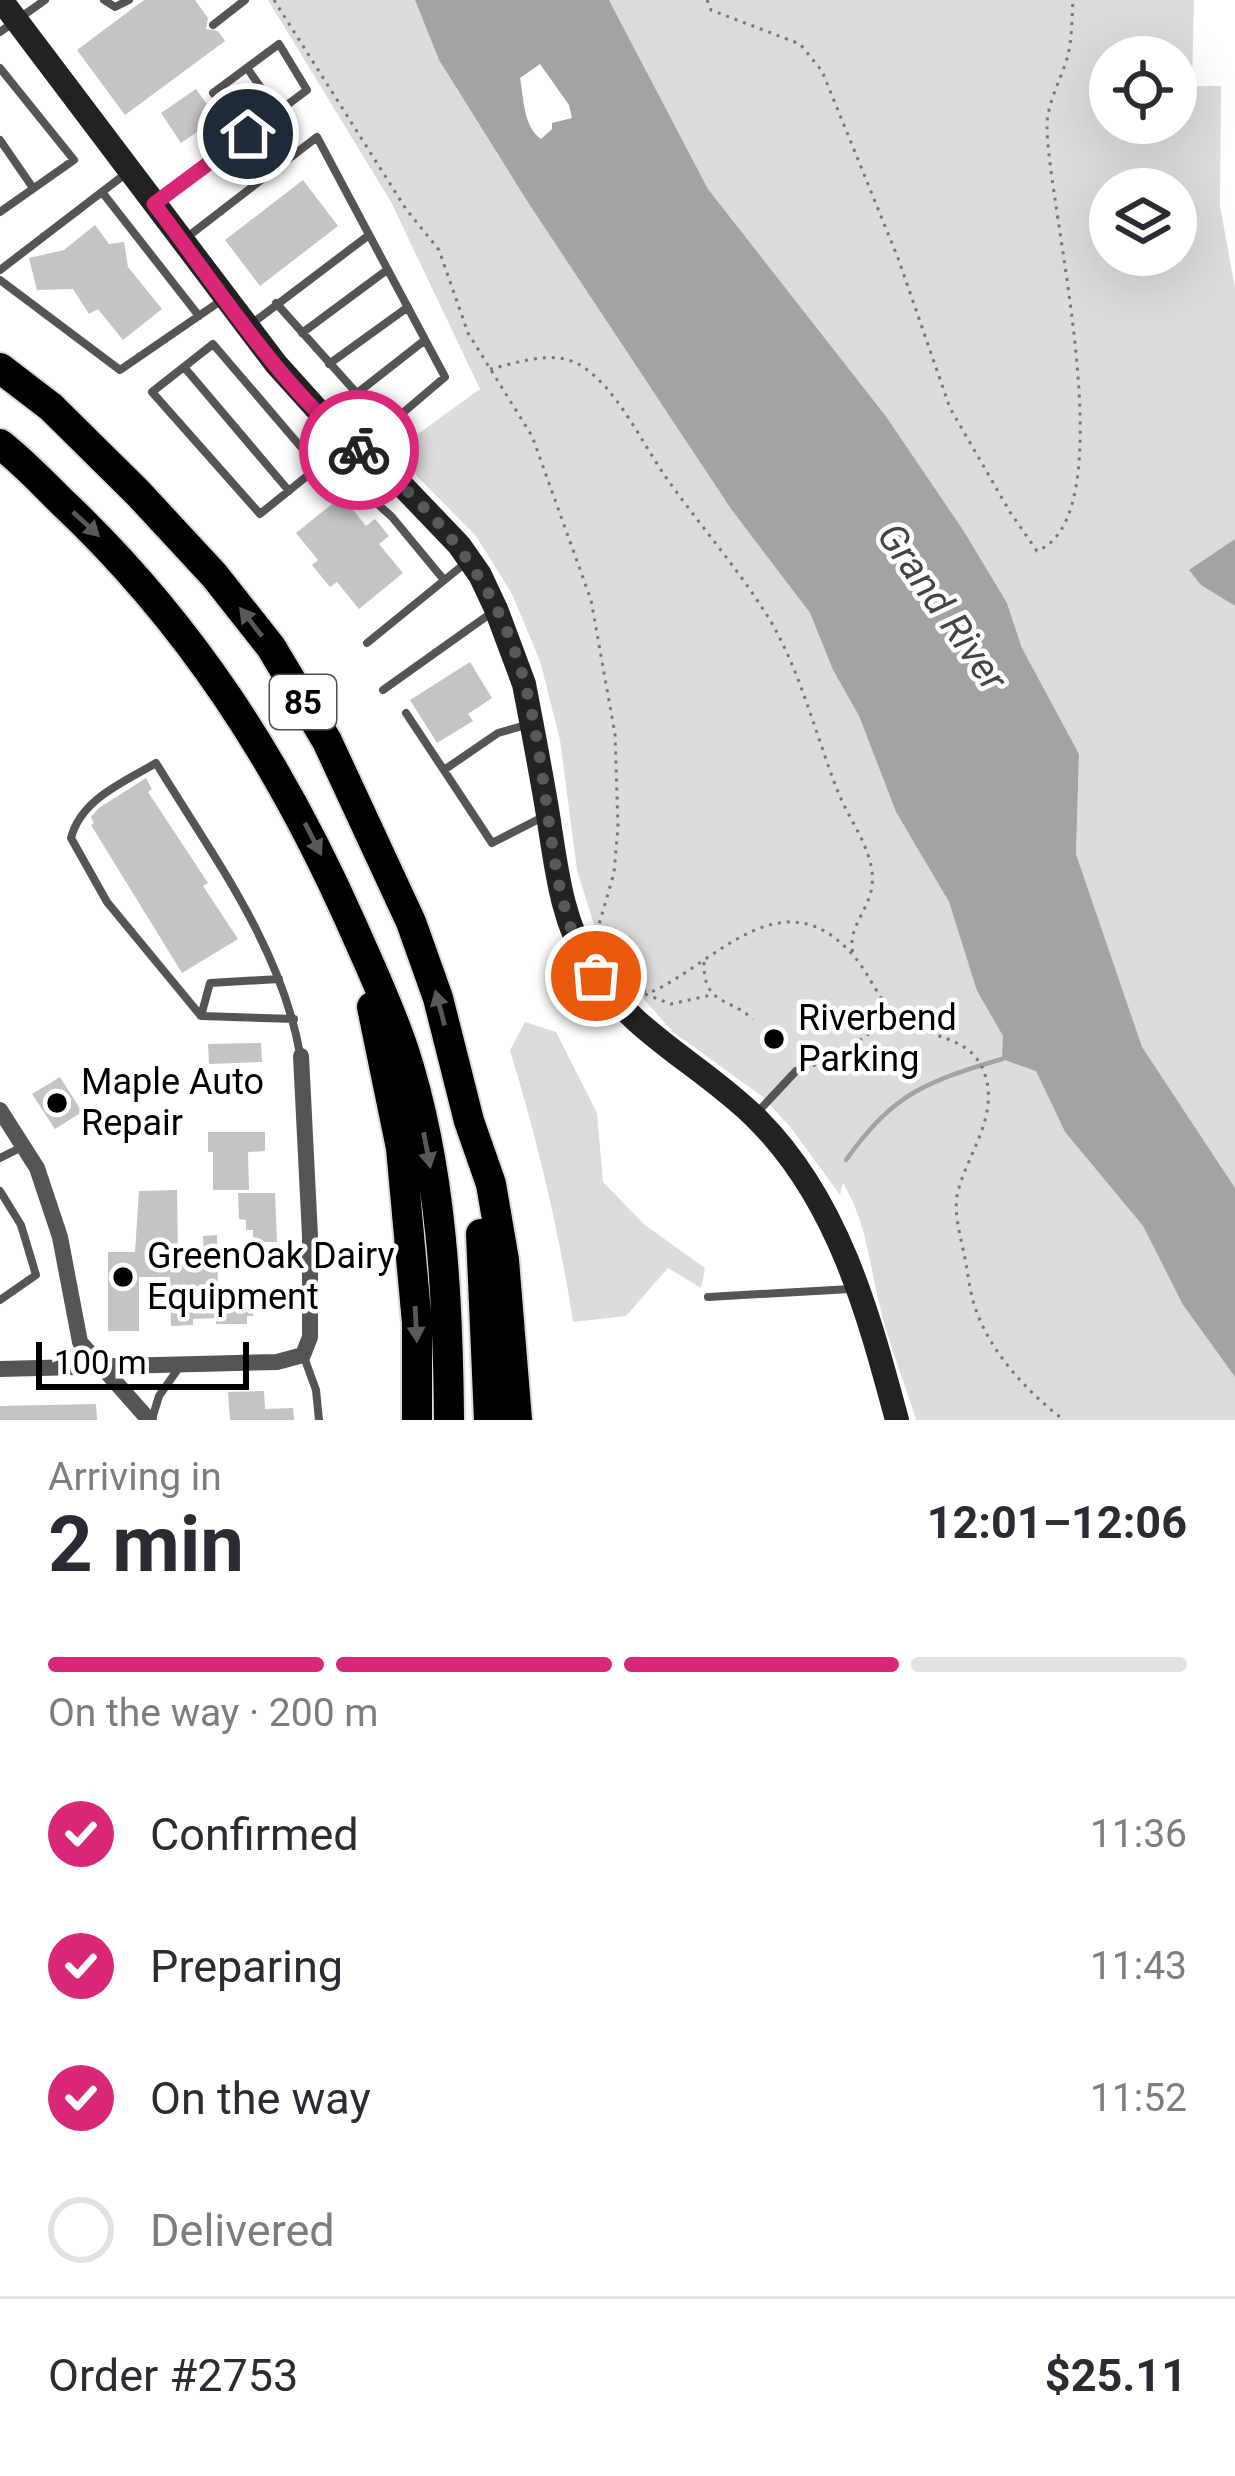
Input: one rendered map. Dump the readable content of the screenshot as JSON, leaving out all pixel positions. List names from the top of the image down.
{
  "streets": {
    "highway": ["85"]
  },
  "water": ["Grand River"],
  "places": ["Riverbend Parking", "Maple Auto Repair", "GreenOak Dairy Equipment"],
  "scale_bar": "100 m",
  "page": {
    "scale": "100 m",
    "heading": ["2 min", "Arriving in", "12:01–12:06"],
    "panel": ["Order #2753", "$25.11"],
    "bar": "On the way · 200 m",
    "list": [
      ["Confirmed", "11:36"],
      ["Preparing", "11:43"],
      ["On the way", "11:52"],
      "Delivered"
    ]
  }
}
